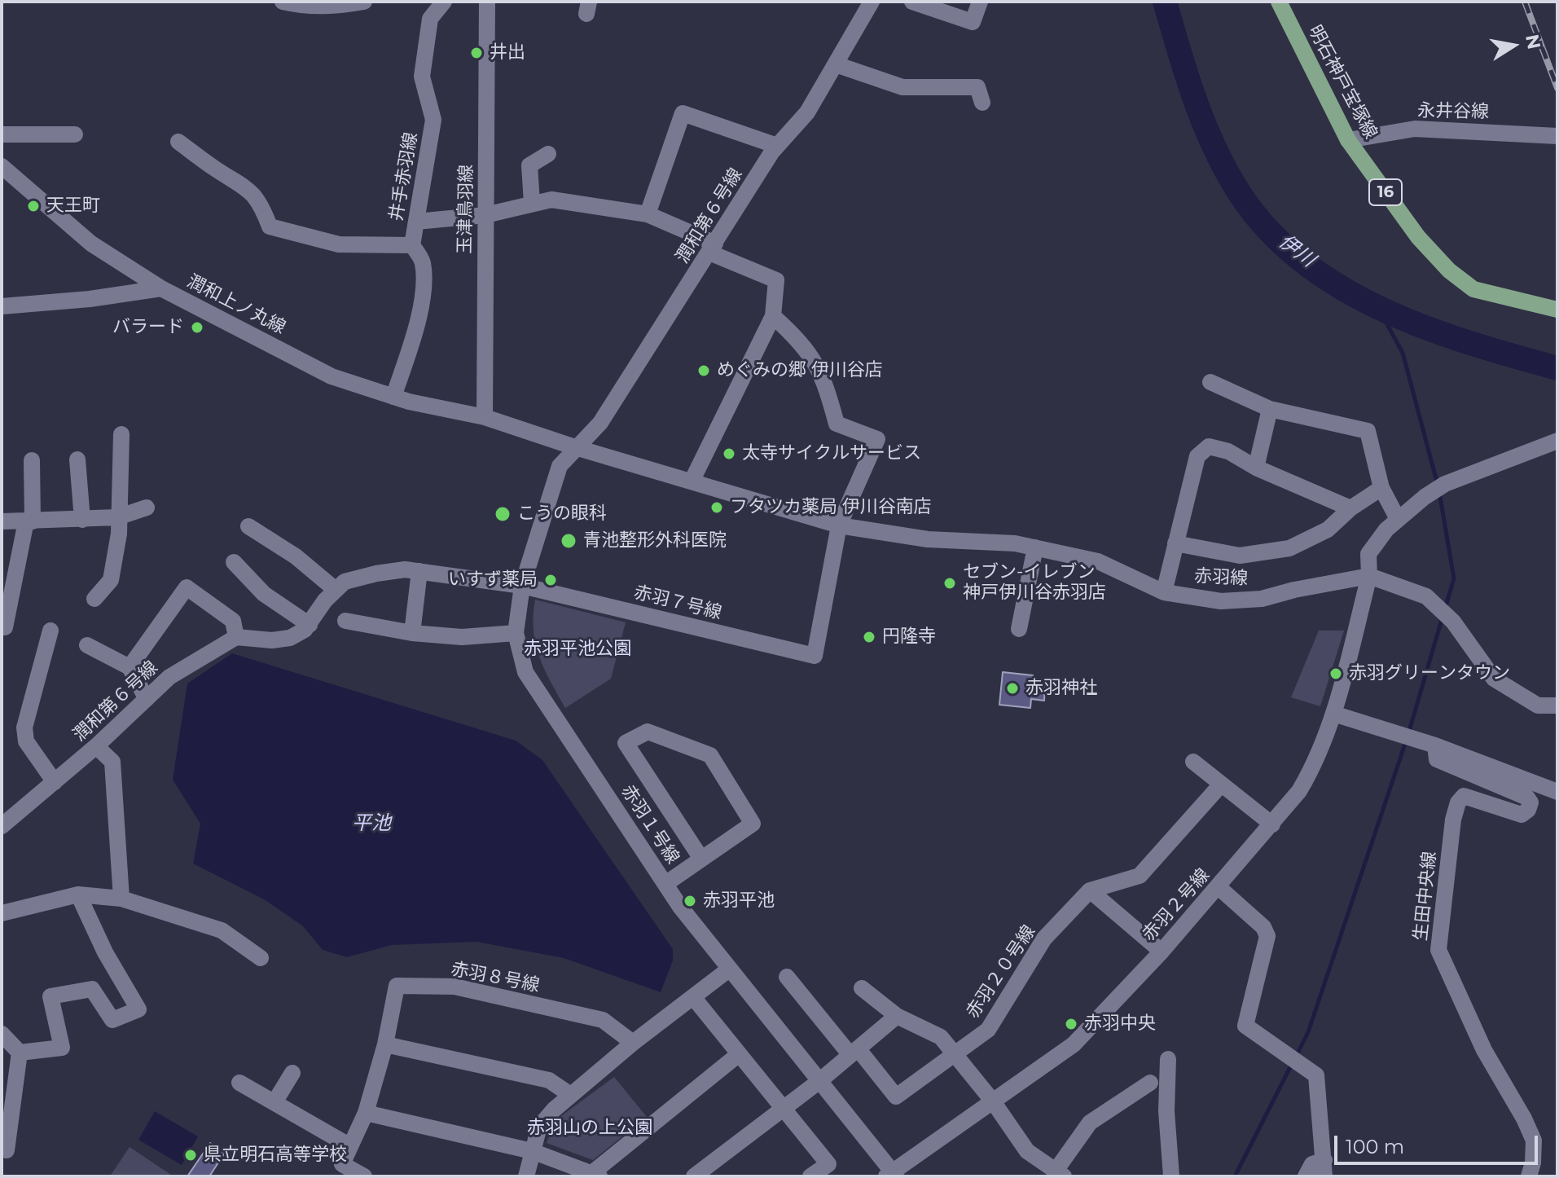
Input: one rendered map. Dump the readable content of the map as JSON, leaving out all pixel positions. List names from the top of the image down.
{
  "streets": {
    "main road": ["明石神戸宝塚線", "16"],
    "street": [
      "永井谷線",
      "井手赤羽線",
      "玉津鳥羽線",
      "潤和第６号線",
      "潤和上ノ丸線",
      "赤羽線",
      "赤羽７号線",
      "赤羽１号線",
      "生田中央線",
      "赤羽２号線",
      "赤羽２０号線",
      "赤羽８号線"
    ]
  },
  "crossings": [
    ["明石神戸宝塚線", "永井谷線"],
    ["井手赤羽線", "潤和上ノ丸線"],
    ["玉津鳥羽線", "潤和上ノ丸線"],
    ["潤和第６号線", "潤和上ノ丸線"],
    ["潤和第６号線", "赤羽１号線"],
    ["潤和上ノ丸線", "赤羽線"],
    ["潤和上ノ丸線", "赤羽１号線"],
    ["赤羽線", "赤羽７号線"],
    ["赤羽線", "赤羽２号線"],
    ["赤羽７号線", "赤羽１号線"],
    ["赤羽１号線", "赤羽２号線"]
  ],
  "water": ["伊川", "平池"],
  "parks": ["赤羽平池公園", "赤羽山の上公園"],
  "places": [
    "井出",
    "天王町",
    "バラード",
    "めぐみの郷 伊川谷店",
    "太寺サイクルサービス",
    "フタツカ薬局 伊川谷南店",
    "こうの眼科",
    "青池整形外科医院",
    "いすず薬局",
    "セブン-イレブン 神戸伊川谷赤羽店",
    "円隆寺",
    "赤羽グリーンタウン",
    "赤羽神社",
    "赤羽平池",
    "赤羽中央",
    "県立明石高等学校"
  ],
  "scale_bar": "100 m",
  "north": "right"
}
